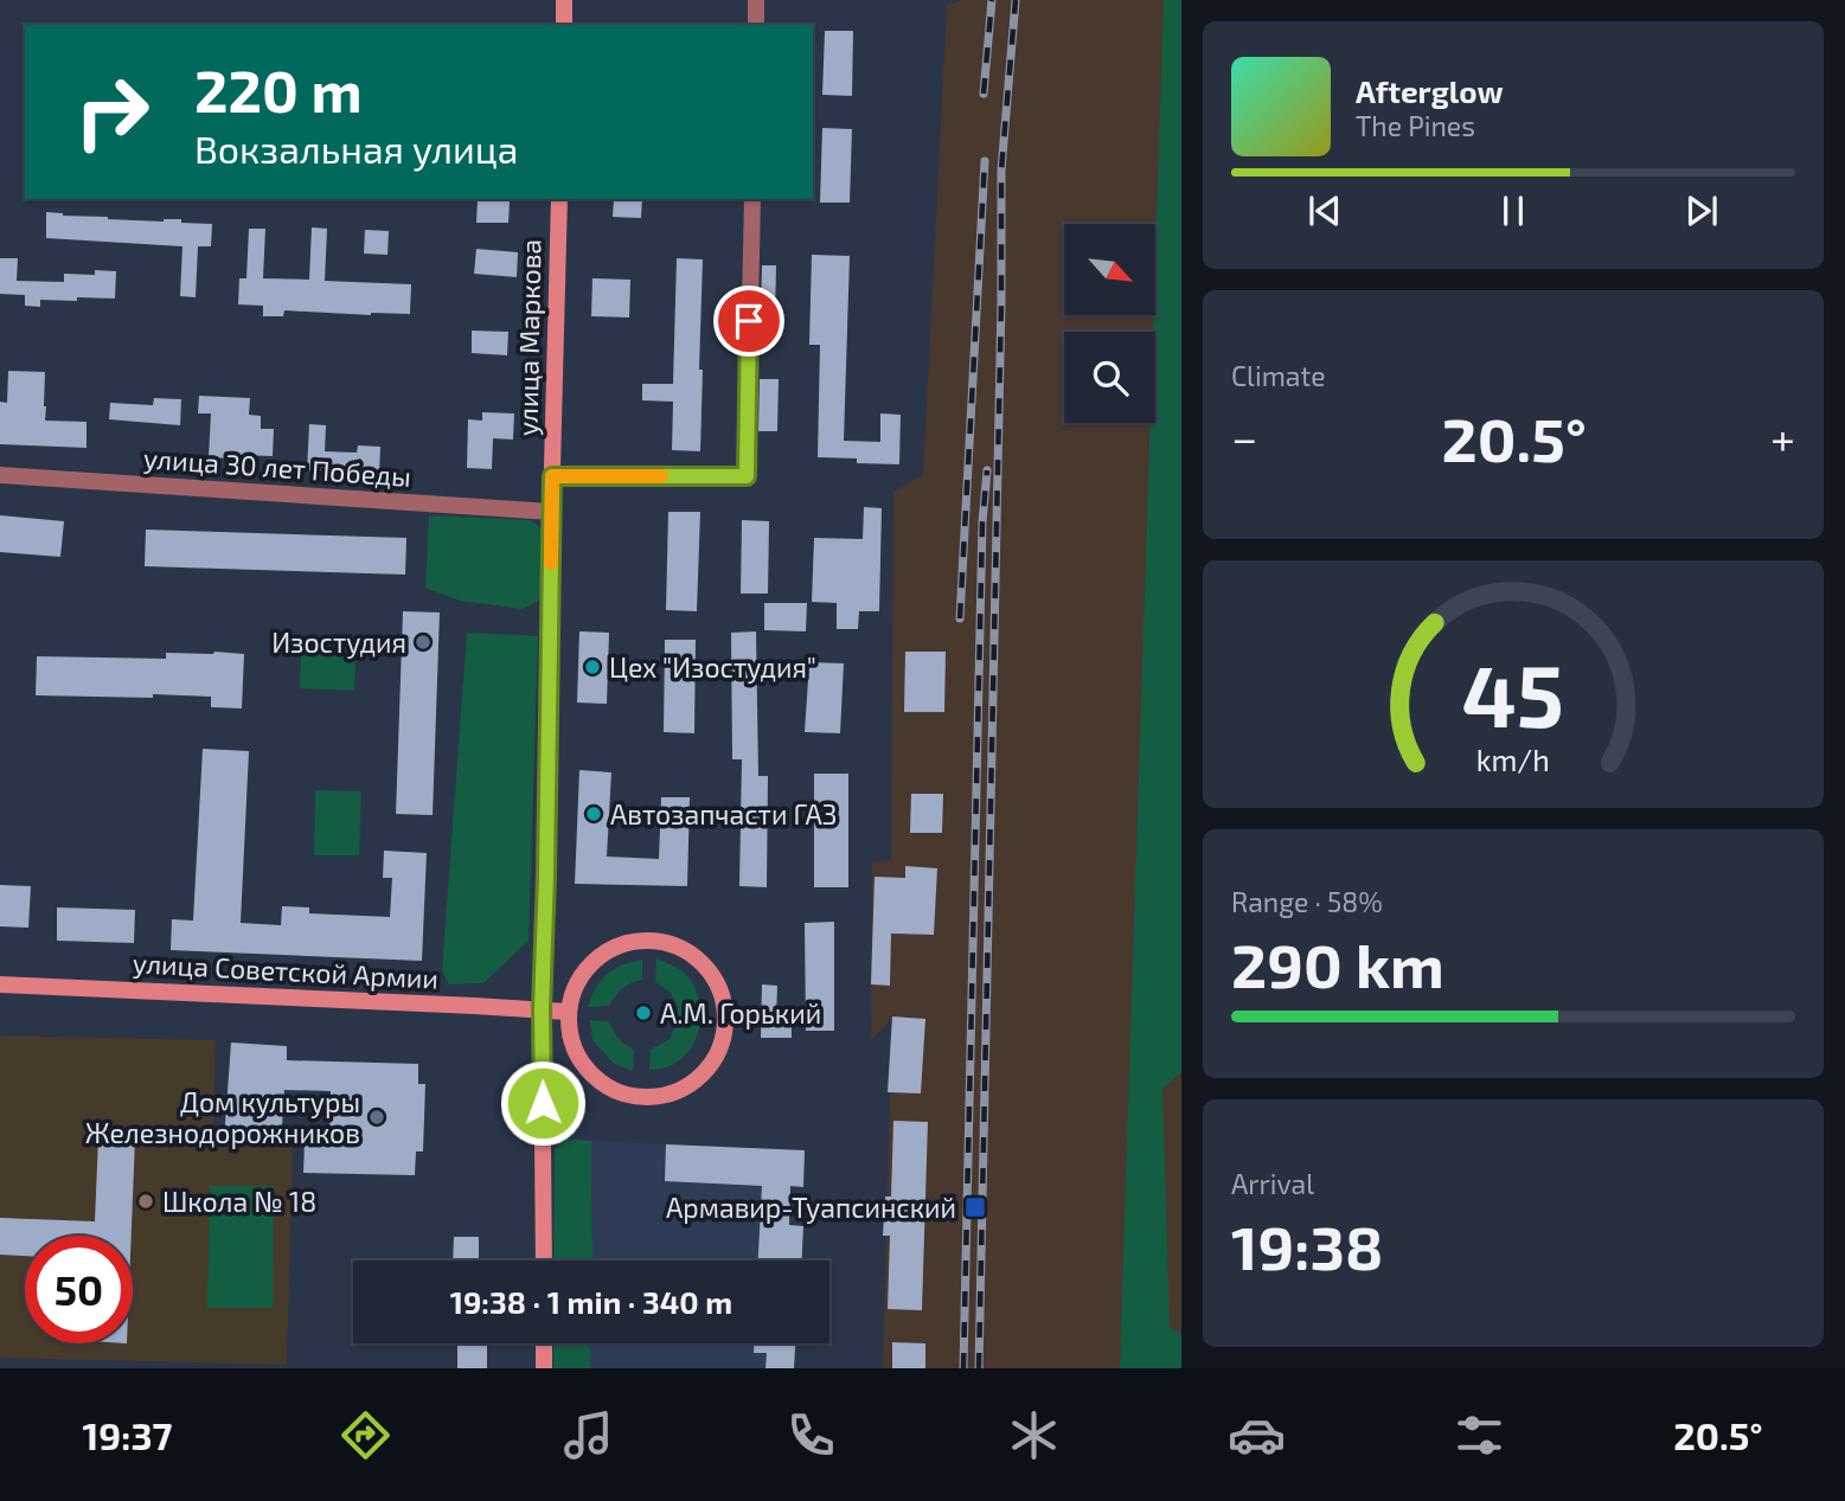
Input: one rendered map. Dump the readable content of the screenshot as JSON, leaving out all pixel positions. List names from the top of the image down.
{
  "streets": {
    "main road": ["улица Маркова", "улица Советской Армии"],
    "street": ["улица 30 лет Победы"]
  },
  "crossings": [
    ["улица Маркова", "улица 30 лет Победы"],
    ["улица Маркова", "улица Советской Армии"]
  ],
  "places": {
    "other": [
      "Изостудия",
      "Цех \"Изостудия\"",
      "Автозапчасти ГАЗ",
      "А.М. Горький",
      "Дом культуры Железнодорожников",
      "Школа № 18"
    ],
    "transit": ["Армавир-Туапсинский"]
  },
  "north": "bottom right",
  "page": {
    "turn": ["220 m", "Вокзальная улица"],
    "song": ["Afterglow", "The Pines"],
    "tile": [
      "Climate",
      ["Range · 58%", "290 km"],
      ["Arrival", "19:38"]
    ],
    "heat": ["−", "20.5°", "+"],
    "limit": "50",
    "trip": "19:38 · 1 min · 340 m",
    "tabs": ["19:37", "20.5°"],
    "gauge": ["45", "km/h"]
  }
}
